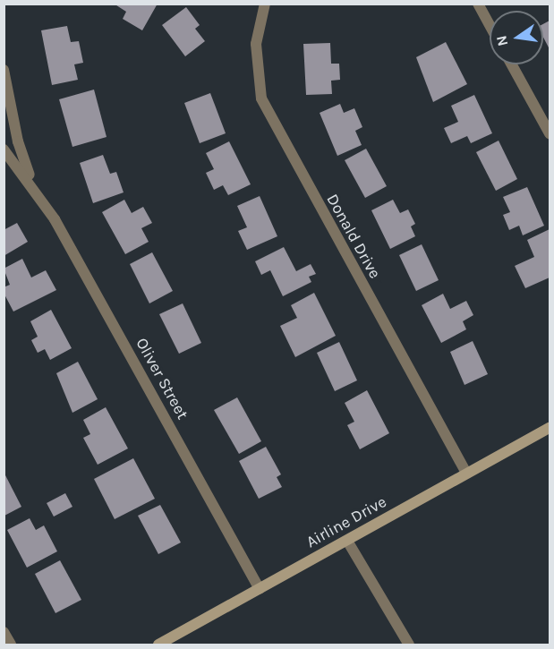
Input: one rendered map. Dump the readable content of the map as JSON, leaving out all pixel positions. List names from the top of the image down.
{
  "streets": {
    "main road": ["Airline Drive"],
    "street": ["Donald Drive", "Oliver Street"]
  },
  "crossings": [
    ["Donald Drive", "Airline Drive"],
    ["Oliver Street", "Airline Drive"]
  ],
  "north": "left"
}
